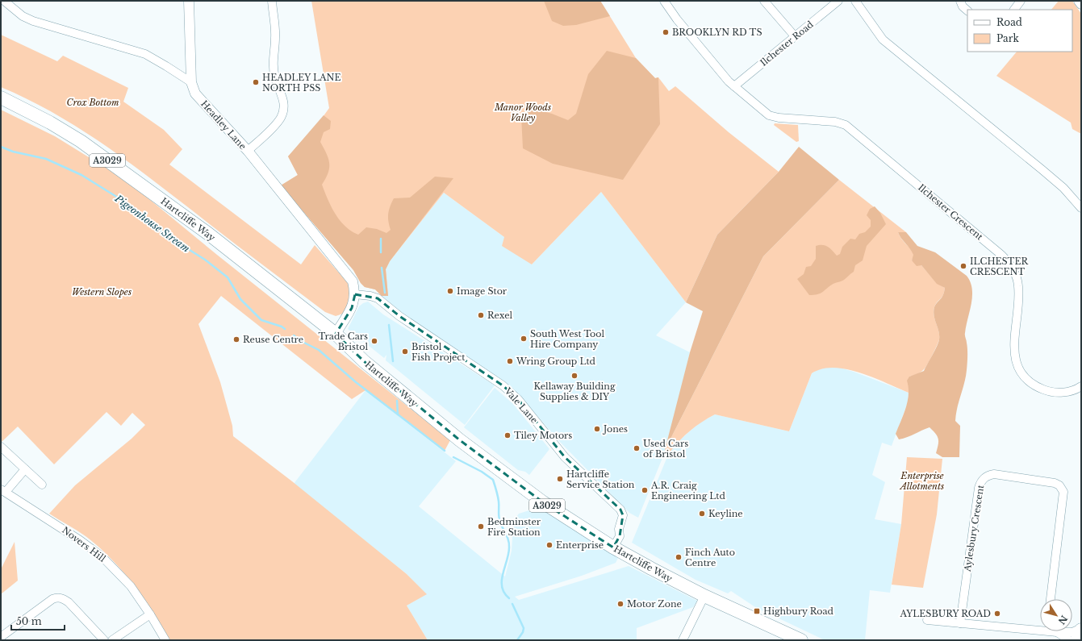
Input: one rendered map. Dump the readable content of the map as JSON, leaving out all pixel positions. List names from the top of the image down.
{
  "streets": {
    "highway": ["A3029", "Hartcliffe Way"],
    "street": [
      "Ilchester Road",
      "Headley Lane",
      "Ilchester Crescent",
      "Vale Lane",
      "Aylesbury Crescent",
      "Novers Hill"
    ]
  },
  "crossings": [
    ["Ilchester Road", "Ilchester Crescent"],
    ["Headley Lane", "Hartcliffe Way"],
    ["Headley Lane", "Vale Lane"],
    ["Hartcliffe Way", "Vale Lane"]
  ],
  "water": ["Pigeonhouse Stream"],
  "parks": [
    "Crox Bottom",
    "Manor Woods Valley",
    "Western Slopes",
    "Enterprise Allotments"
  ],
  "places": {
    "other": [
      "BROOKLYN RD TS",
      "HEADLEY LANE NORTH PSS",
      "ILCHESTER CRESCENT",
      "Image Stor",
      "Rexel",
      "South West Tool Hire Company",
      "Reuse Centre",
      "Trade Cars Bristol",
      "Bristol Fish Project",
      "Wring Group Ltd",
      "Kellaway Building Supplies & DIY",
      "Jones",
      "Tiley Motors",
      "Used Cars of Bristol",
      "Hartcliffe Service Station",
      "A.R. Craig Engineering Ltd",
      "Keyline",
      "Bedminster Fire Station",
      "Enterprise",
      "Finch Auto Centre",
      "Motor Zone",
      "AYLESBURY ROAD"
    ],
    "transit": ["Highbury Road"]
  },
  "legend": ["Road", "Park"],
  "scale_bar": "50 m",
  "north": "bottom right"
}
